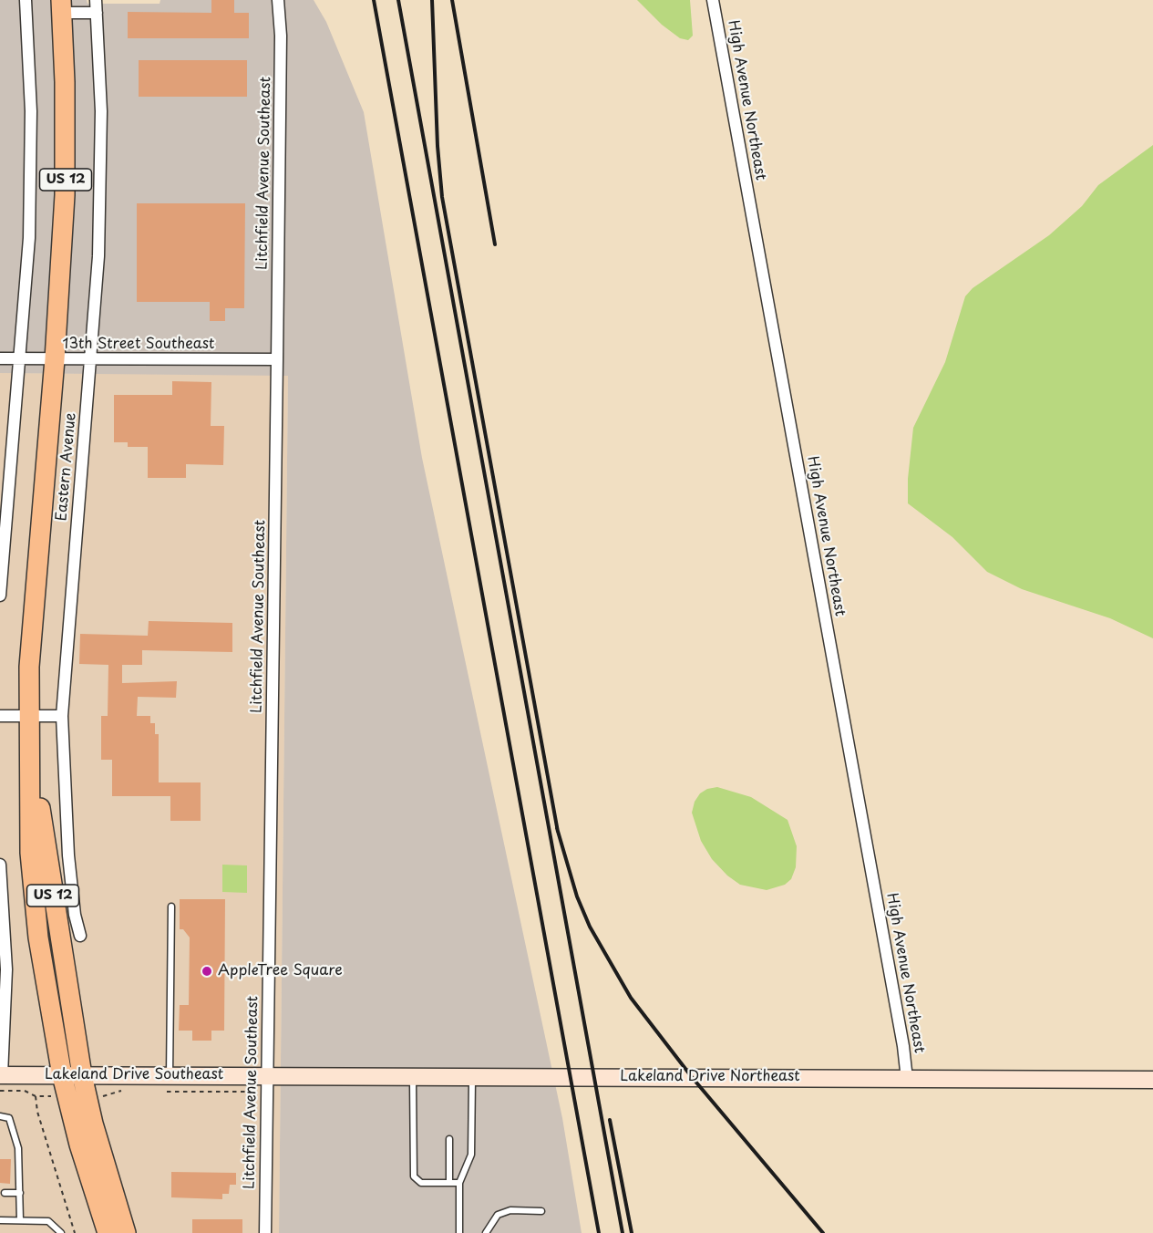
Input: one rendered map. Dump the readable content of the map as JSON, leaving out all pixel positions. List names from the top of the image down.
{
  "streets": {
    "highway": ["US 12"],
    "main road": ["Lakeland Drive Southeast", "Lakeland Drive Northeast"],
    "street": [
      "High Avenue Northeast",
      "Litchfield Avenue Southeast",
      "13th Street Southeast",
      "Eastern Avenue"
    ]
  },
  "crossings": [
    ["High Avenue Northeast", "Lakeland Drive Northeast"],
    ["Litchfield Avenue Southeast", "13th Street Southeast"],
    ["Litchfield Avenue Southeast", "Lakeland Drive Southeast"],
    ["Litchfield Avenue Southeast", "Lakeland Drive Northeast"],
    ["US 12", "13th Street Southeast"],
    ["US 12", "Lakeland Drive Southeast"],
    ["13th Street Southeast", "Eastern Avenue"],
    ["Lakeland Drive Southeast", "Lakeland Drive Northeast"]
  ],
  "places": ["AppleTree Square"]
}
